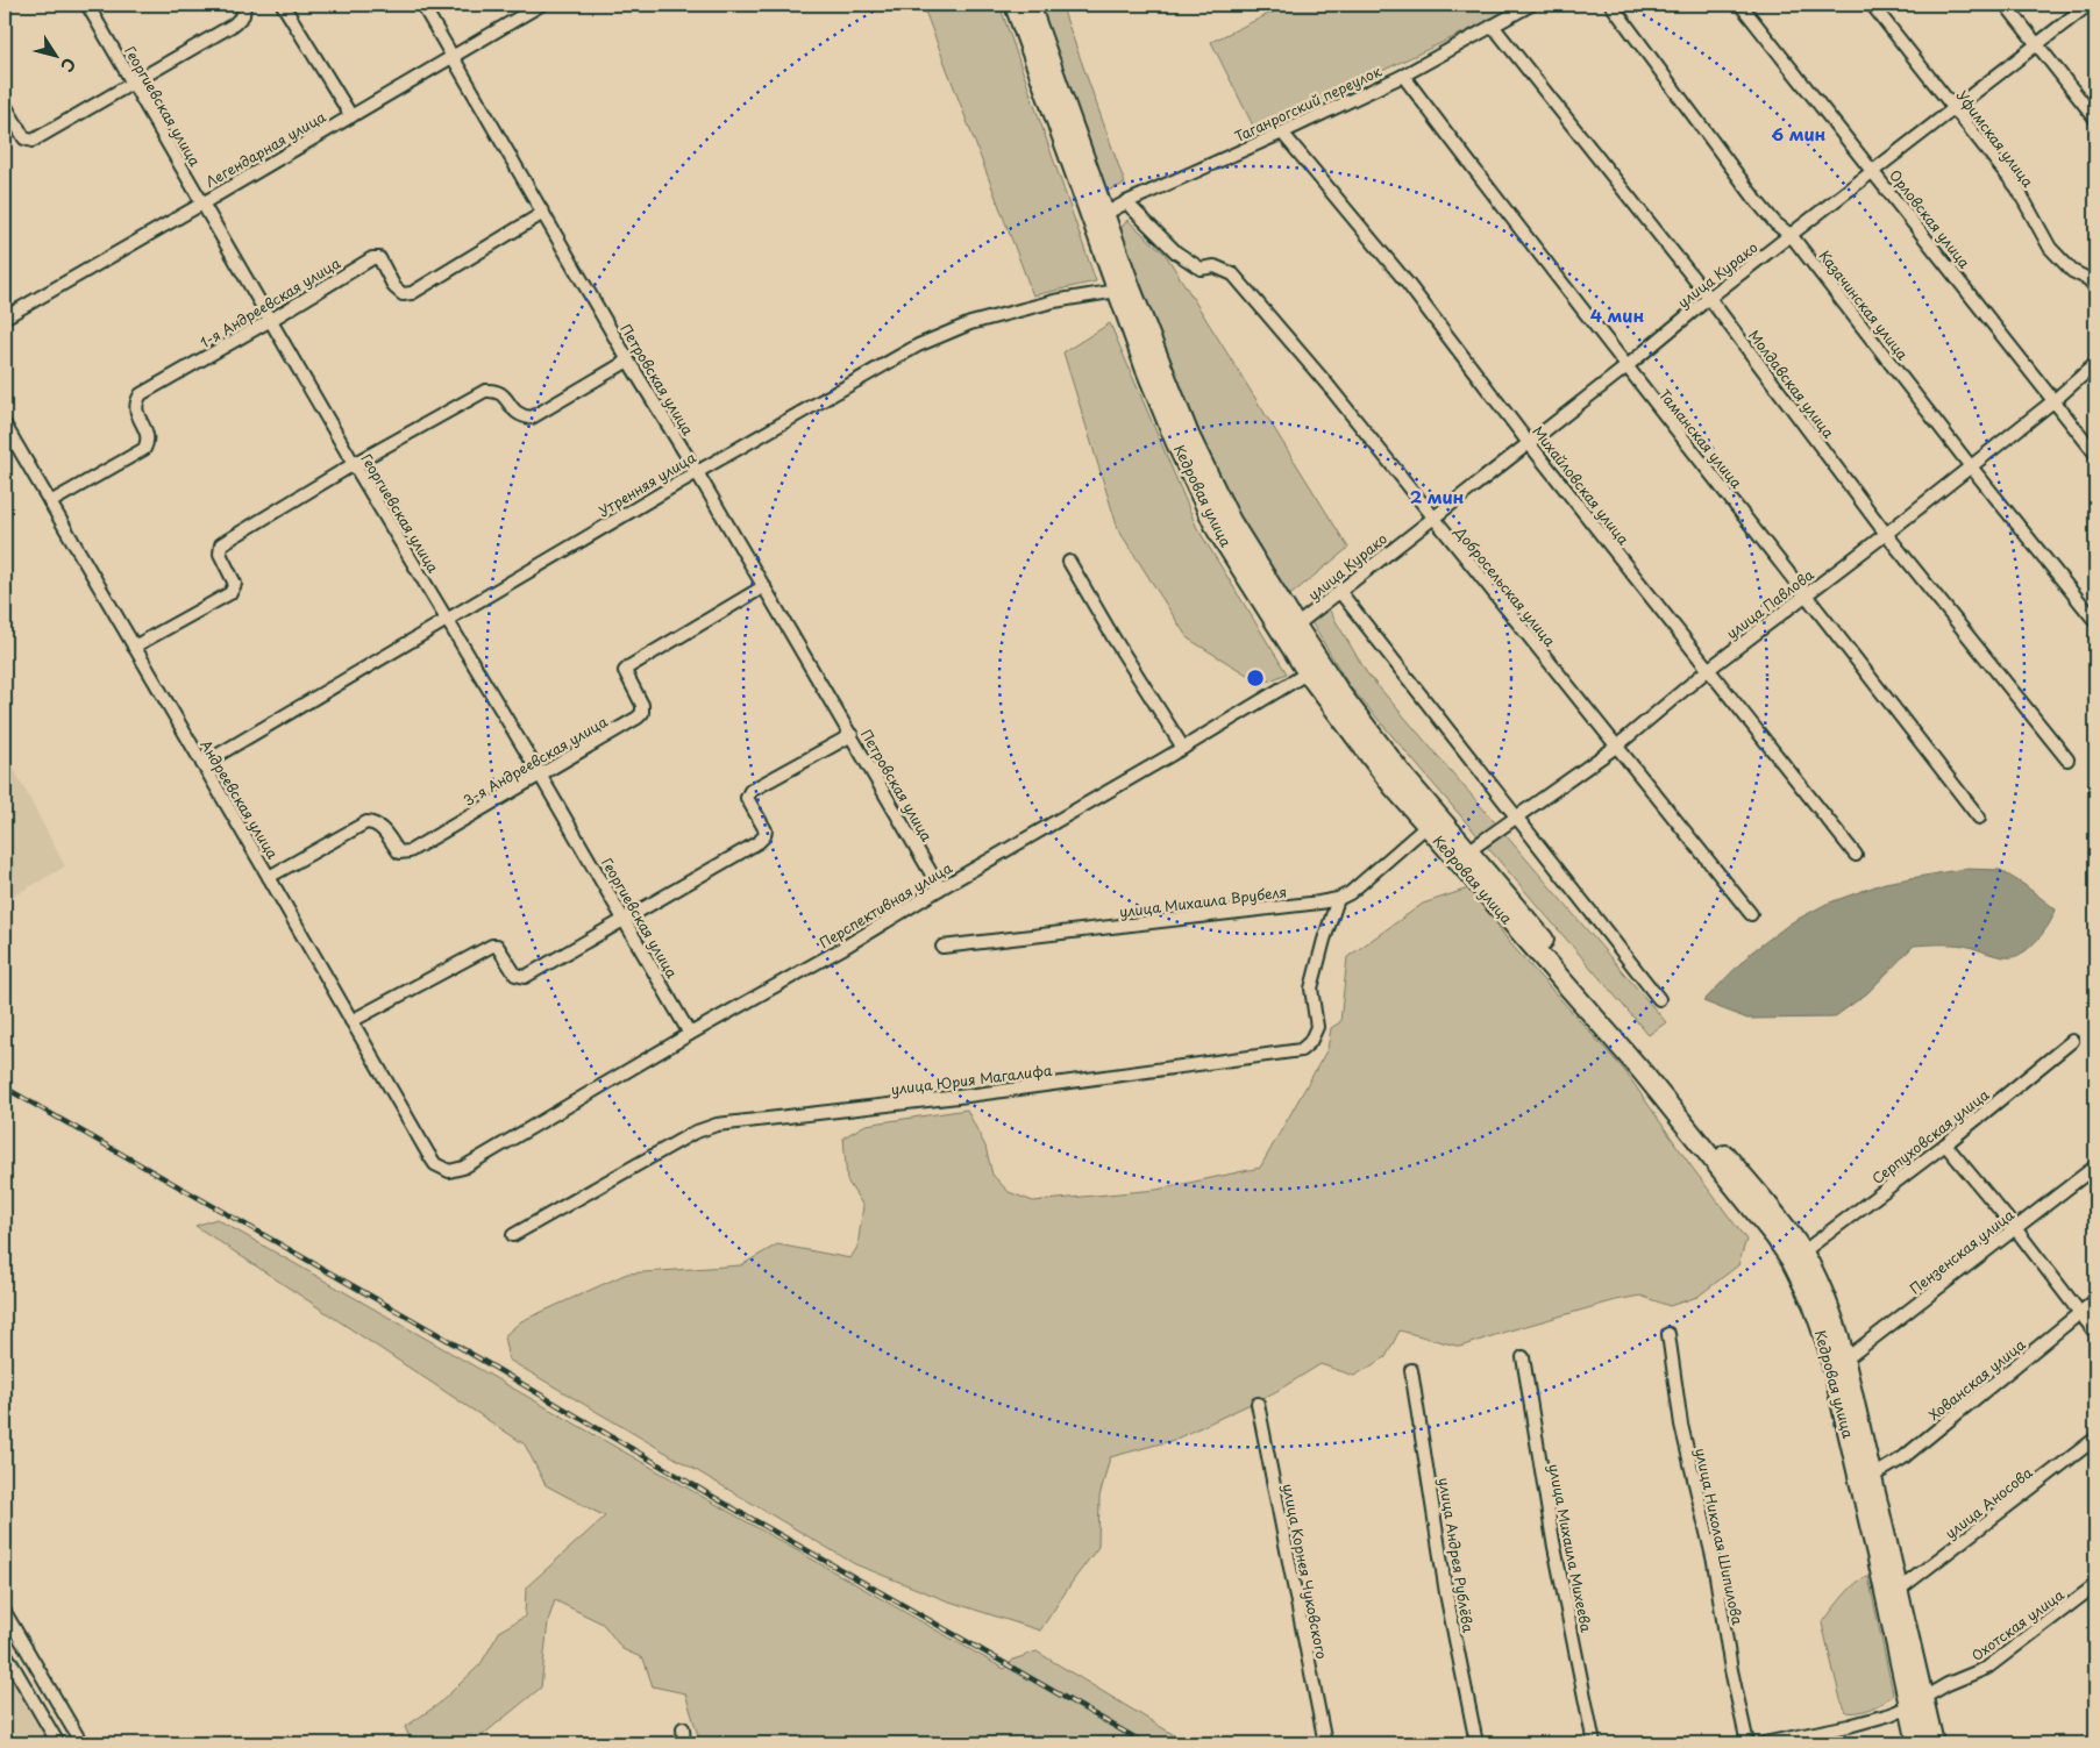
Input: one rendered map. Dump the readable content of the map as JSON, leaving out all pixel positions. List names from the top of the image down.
{
  "streets": {
    "main road": ["Кедровая улица"],
    "street": [
      "Таганрогский переулок",
      "Георгиевская улица",
      "Уфимская улица",
      "Легендарная улица",
      "Орловская улица",
      "улица Курако",
      "1-я Андреевская улица",
      "Казачинская улица",
      "Петровская улица",
      "Молдавская улица",
      "Таманская улица",
      "Утренняя улица",
      "Михайловская улица",
      "Добросельская улица",
      "улица Павлова",
      "3-я Андреевская улица",
      "Андреевская улица",
      "улица Михаила Врубеля",
      "Перспективная улица",
      "улица Юрия Магалифа",
      "Серпуховская улица",
      "Пензенская улица",
      "Хованская улица",
      "улица Аносова",
      "улица Николая Шипилова",
      "улица Михаила Михеева",
      "улица Андрея Рублёва",
      "улица Корнея Чуковского",
      "Охотская улица"
    ]
  },
  "crossings": [
    ["Таганрогский переулок", "Молдавская улица"],
    ["Таганрогский переулок", "Таманская улица"],
    ["Таганрогский переулок", "Михайловская улица"],
    ["Таганрогский переулок", "Кедровая улица"],
    ["Таганрогский переулок", "Добросельская улица"],
    ["Георгиевская улица", "Легендарная улица"],
    ["Георгиевская улица", "1-я Андреевская улица"],
    ["Георгиевская улица", "Утренняя улица"],
    ["Георгиевская улица", "3-я Андреевская улица"],
    ["Георгиевская улица", "Перспективная улица"],
    ["Уфимская улица", "улица Курако"],
    ["Легендарная улица", "Петровская улица"],
    ["Орловская улица", "улица Курако"],
    ["Орловская улица", "улица Павлова"],
    ["улица Курако", "Казачинская улица"],
    ["улица Курако", "Молдавская улица"],
    ["улица Курако", "Таманская улица"],
    ["улица Курако", "Михайловская улица"],
    ["улица Курако", "Кедровая улица"],
    ["улица Курако", "Добросельская улица"],
    ["1-я Андреевская улица", "Петровская улица"],
    ["1-я Андреевская улица", "Андреевская улица"],
    ["Казачинская улица", "улица Павлова"],
    ["Петровская улица", "Утренняя улица"],
    ["Петровская улица", "3-я Андреевская улица"],
    ["Петровская улица", "Перспективная улица"],
    ["Молдавская улица", "улица Павлова"],
    ["Таманская улица", "улица Павлова"],
    ["Утренняя улица", "Кедровая улица"],
    ["Утренняя улица", "Андреевская улица"],
    ["Михайловская улица", "улица Павлова"],
    ["Кедровая улица", "улица Павлова"],
    ["Кедровая улица", "улица Михаила Врубеля"],
    ["Кедровая улица", "Перспективная улица"],
    ["Кедровая улица", "Серпуховская улица"],
    ["Кедровая улица", "Пензенская улица"],
    ["Кедровая улица", "Хованская улица"],
    ["Кедровая улица", "улица Аносова"],
    ["Кедровая улица", "Охотская улица"],
    ["Добросельская улица", "улица Павлова"],
    ["3-я Андреевская улица", "Андреевская улица"],
    ["Андреевская улица", "Перспективная улица"],
    ["улица Михаила Врубеля", "улица Юрия Магалифа"]
  ],
  "north": "bottom right",
  "rings": ["6 мин", "4 мин", "2 мин"]
}
